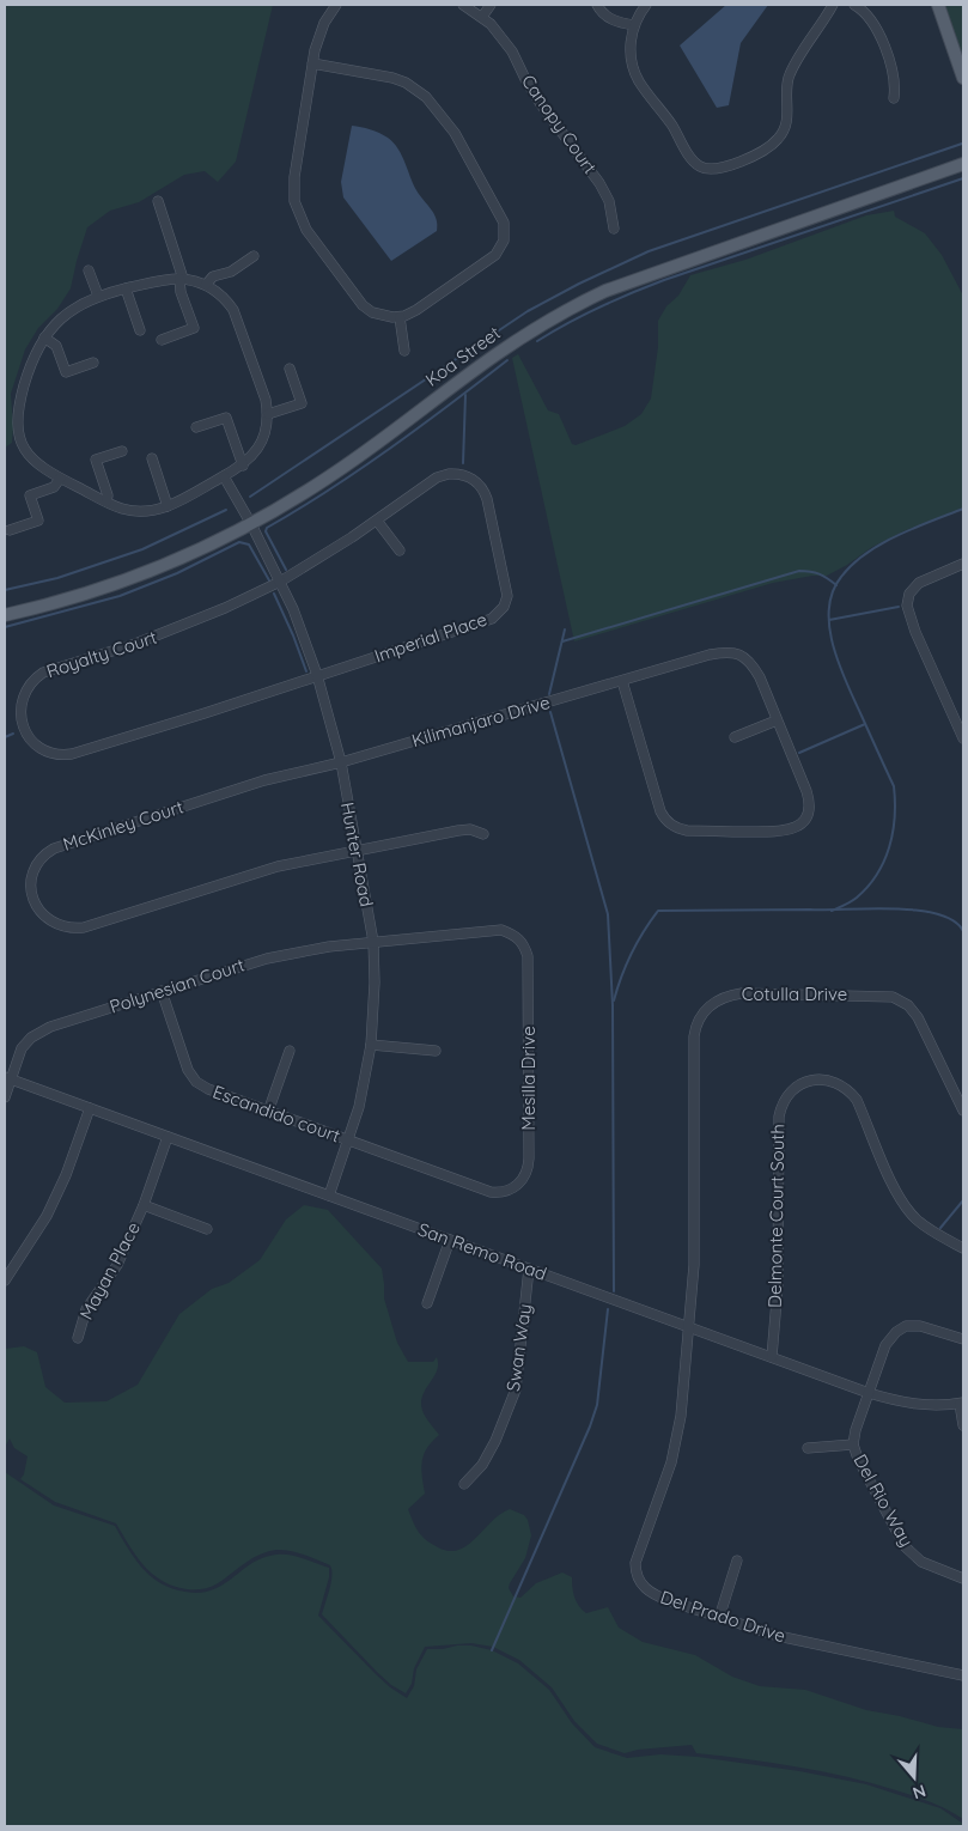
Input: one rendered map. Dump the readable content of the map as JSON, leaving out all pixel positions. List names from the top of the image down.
{
  "streets": {
    "main road": ["Koa Street"],
    "street": [
      "Canopy Court",
      "Imperial Place",
      "Royalty Court",
      "Kilimanjaro Drive",
      "McKinley Court",
      "Hunter Road",
      "Polynesian Court",
      "Cotulla Drive",
      "Mesilla Drive",
      "Escandido court",
      "Delmonte Court South",
      "San Remo Road",
      "Mayan Place",
      "Swan Way",
      "Del Rio Way",
      "Del Prado Drive"
    ]
  },
  "crossings": [
    ["Koa Street", "Hunter Road"],
    ["Imperial Place", "Royalty Court"],
    ["Imperial Place", "Hunter Road"],
    ["Royalty Court", "Hunter Road"],
    ["Kilimanjaro Drive", "McKinley Court"],
    ["Kilimanjaro Drive", "Hunter Road"],
    ["McKinley Court", "Hunter Road"],
    ["Hunter Road", "Polynesian Court"],
    ["Hunter Road", "Mesilla Drive"],
    ["Hunter Road", "Escandido court"],
    ["Hunter Road", "San Remo Road"],
    ["Polynesian Court", "Mesilla Drive"],
    ["Polynesian Court", "Escandido court"],
    ["Polynesian Court", "San Remo Road"],
    ["Cotulla Drive", "San Remo Road"],
    ["Cotulla Drive", "Del Prado Drive"],
    ["Mesilla Drive", "Escandido court"],
    ["Delmonte Court South", "San Remo Road"],
    ["San Remo Road", "Mayan Place"],
    ["San Remo Road", "Swan Way"],
    ["San Remo Road", "Del Rio Way"],
    ["San Remo Road", "Del Prado Drive"]
  ],
  "north": "bottom"
}
